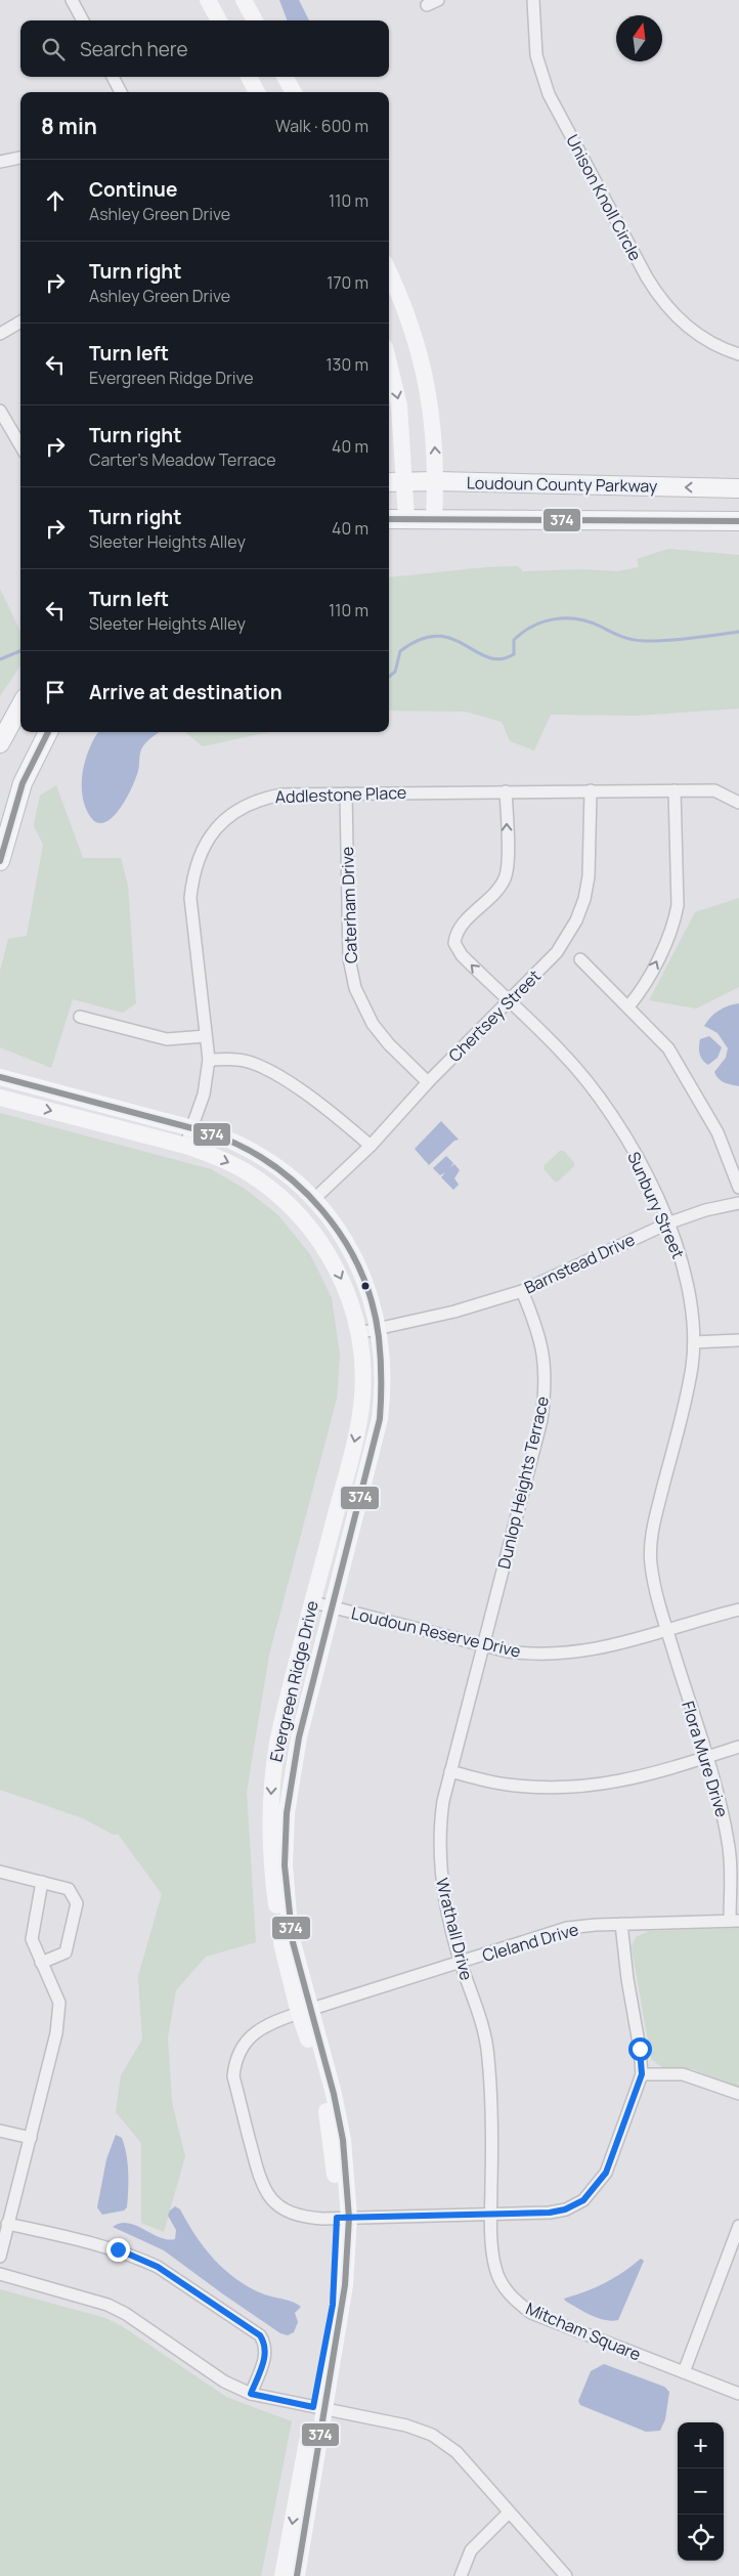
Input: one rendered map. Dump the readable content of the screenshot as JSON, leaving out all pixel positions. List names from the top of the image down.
{
  "streets": {
    "main road": ["Loudoun County Parkway"],
    "street": [
      "Unison Knoll Circle",
      "Addlestone Place",
      "Caterham Drive",
      "Chertsey Street",
      "Sunbury Street",
      "Barnstead Drive",
      "Dunlop Heights Terrace",
      "Loudoun Reserve Drive",
      "Evergreen Ridge Drive",
      "Flora Mure Drive",
      "Wrathall Drive",
      "Cleland Drive",
      "Mitcham Square"
    ]
  },
  "crossings": [
    ["Addlestone Place", "Caterham Drive"],
    ["Addlestone Place", "Chertsey Street"],
    ["Addlestone Place", "Sunbury Street"],
    ["Addlestone Place", "Evergreen Ridge Drive"],
    ["Caterham Drive", "Chertsey Street"],
    ["Chertsey Street", "Sunbury Street"],
    ["Chertsey Street", "Evergreen Ridge Drive"],
    ["Sunbury Street", "Barnstead Drive"],
    ["Sunbury Street", "Loudoun Reserve Drive"],
    ["Sunbury Street", "Flora Mure Drive"],
    ["Barnstead Drive", "Dunlop Heights Terrace"],
    ["Barnstead Drive", "Evergreen Ridge Drive"],
    ["Dunlop Heights Terrace", "Loudoun Reserve Drive"],
    ["Dunlop Heights Terrace", "Wrathall Drive"],
    ["Loudoun Reserve Drive", "Evergreen Ridge Drive"],
    ["Loudoun Reserve Drive", "Flora Mure Drive"],
    ["Loudoun Reserve Drive", "Wrathall Drive"],
    ["Evergreen Ridge Drive", "Cleland Drive"],
    ["Flora Mure Drive", "Cleland Drive"],
    ["Wrathall Drive", "Cleland Drive"],
    ["Wrathall Drive", "Mitcham Square"],
    ["Cleland Drive", "Mitcham Square"]
  ],
  "lines": ["transit line 374"],
  "north": "top",
  "page": {
    "search": "Search here",
    "heading": ["8 min", "Walk · 600 m"],
    "list": [
      ["Continue", "Ashley Green Drive", "110 m"],
      ["Turn right", "Ashley Green Drive", "170 m"],
      ["Turn left", "Evergreen Ridge Drive", "130 m"],
      ["Turn right", "Carter's Meadow Terrace", "40 m"],
      ["Turn right", "Sleeter Heights Alley", "40 m"],
      ["Turn left", "Sleeter Heights Alley", "110 m"],
      "Arrive at destination"
    ],
    "map_buttons": ["+", "−"]
  }
}
